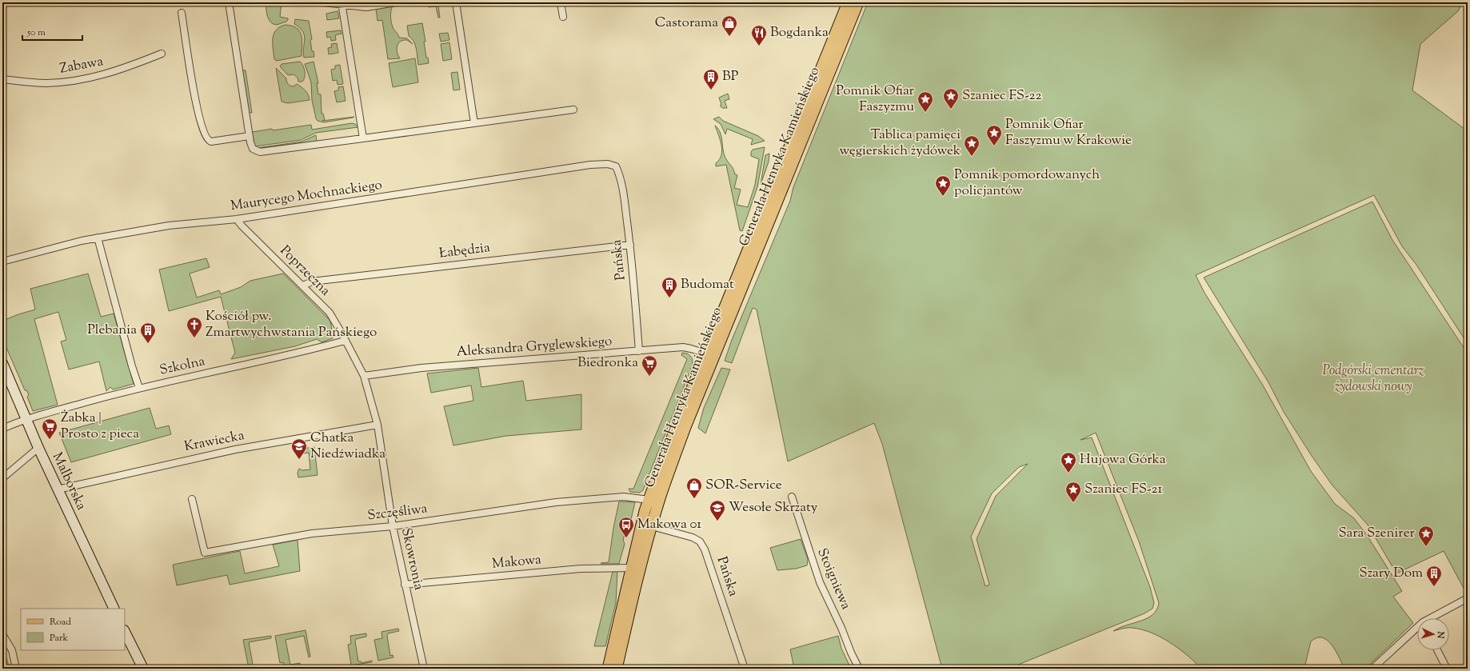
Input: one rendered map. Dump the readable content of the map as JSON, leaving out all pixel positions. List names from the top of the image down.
{
  "streets": {
    "main road": ["Generała Henryka Kamieńskiego"],
    "street": [
      "Zabawa",
      "Maurycego Mochnackiego",
      "Łabędzia",
      "Pańska",
      "Poprzeczna",
      "Aleksandra Gryglewskiego",
      "Szkolna",
      "Krawiecka",
      "Malborska",
      "Szczęśliwa",
      "Skowronia",
      "Makowa",
      "Stoigniewa"
    ]
  },
  "crossings": [
    ["Generała Henryka Kamieńskiego", "Pańska"],
    ["Generała Henryka Kamieńskiego", "Aleksandra Gryglewskiego"],
    ["Generała Henryka Kamieńskiego", "Szczęśliwa"],
    ["Generała Henryka Kamieńskiego", "Makowa"],
    ["Maurycego Mochnackiego", "Pańska"],
    ["Maurycego Mochnackiego", "Poprzeczna"],
    ["Łabędzia", "Pańska"],
    ["Łabędzia", "Poprzeczna"],
    ["Pańska", "Aleksandra Gryglewskiego"],
    ["Poprzeczna", "Aleksandra Gryglewskiego"],
    ["Poprzeczna", "Szkolna"],
    ["Poprzeczna", "Skowronia"],
    ["Szkolna", "Malborska"],
    ["Krawiecka", "Malborska"],
    ["Krawiecka", "Skowronia"],
    ["Szczęśliwa", "Skowronia"],
    ["Skowronia", "Makowa"]
  ],
  "parks": ["Podgórski cmentarz żydowski nowy"],
  "places": {
    "shop": ["Castorama", "SOR-Service"],
    "restaurant": ["Bogdanka"],
    "building": [
      "BP",
      "Budomat",
      "Plebania",
      "Szary Dom"
    ],
    "place": [
      "Szaniec FS-22",
      "Pomnik Ofiar Faszyzmu",
      "Pomnik Ofiar Faszyzmu w Krakowie",
      "Tablica pamięci węgierskich żydówek",
      "Pomnik pomordowanych policjantów",
      "Hujowa Górka",
      "Szaniec FS-21",
      "Sara Szenirer"
    ],
    "church": ["Kościół pw. Zmartwychwstania Pańskiego"],
    "supermarket": ["Biedronka", "Żabka | Prosto z pieca"],
    "school or university": ["Chatka Niedźwiadka", "Wesołe Skrzaty"],
    "bus stop": ["Makowa 01"]
  },
  "legend": ["Road", "Park"],
  "scale_bar": "50 m",
  "north": "right"
}
